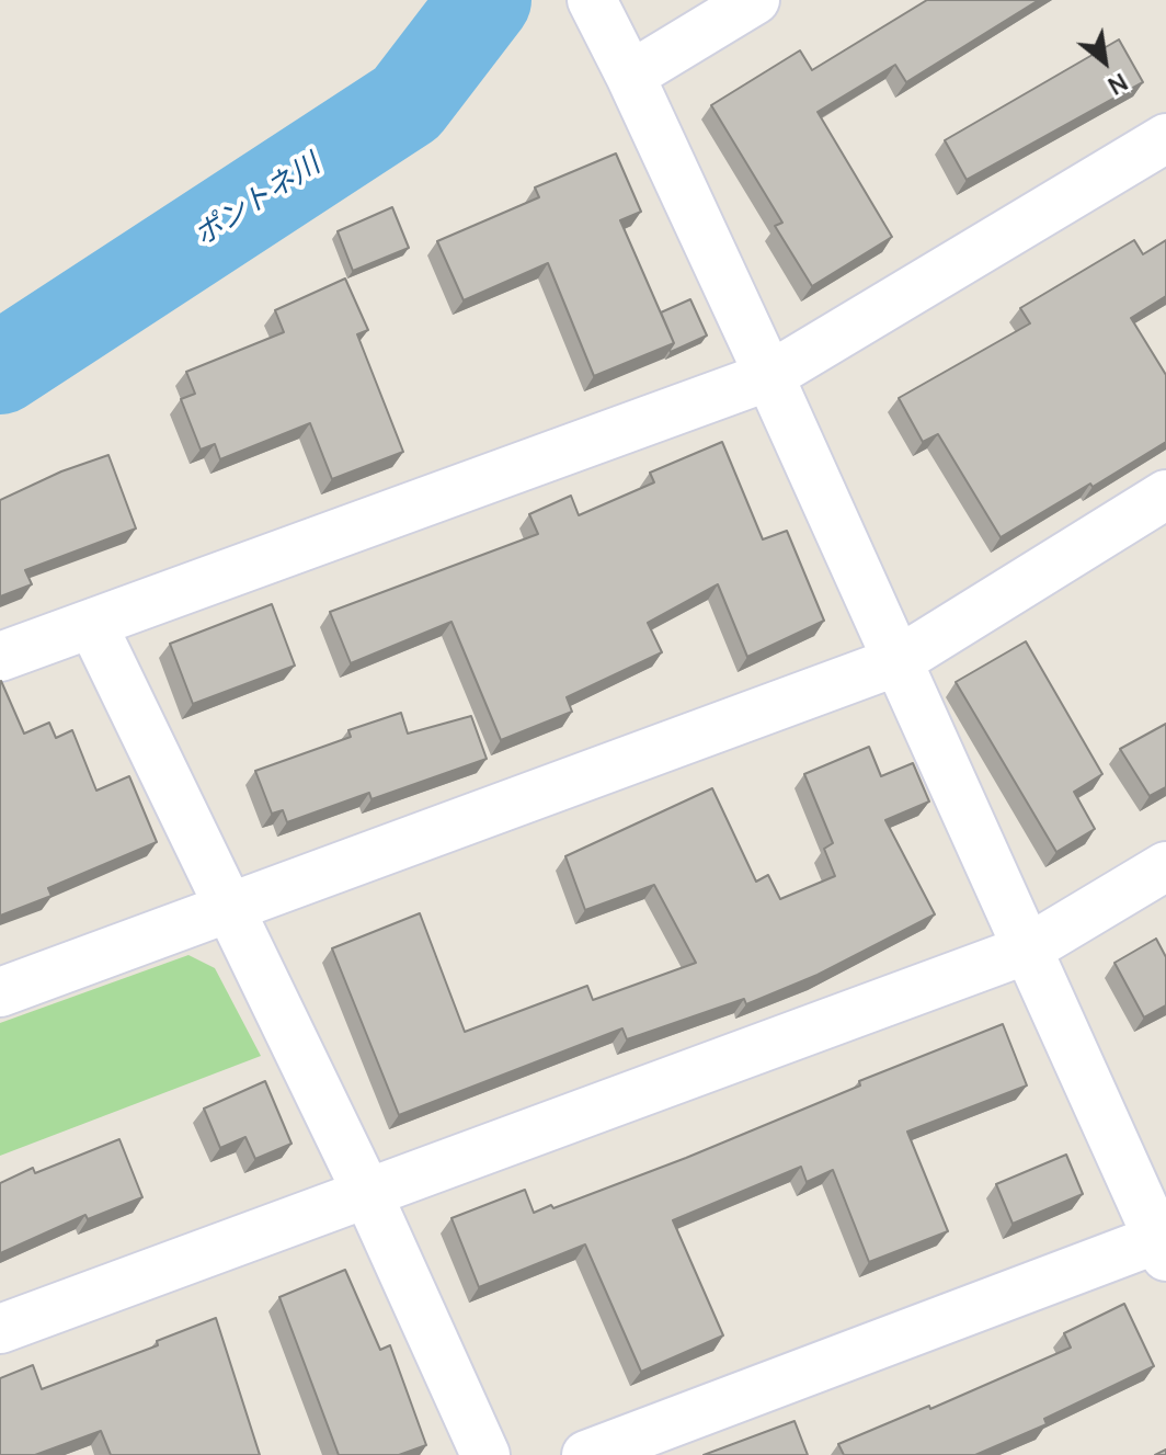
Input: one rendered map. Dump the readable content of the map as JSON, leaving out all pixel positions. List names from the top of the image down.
{
  "water": ["ポントネ川"],
  "north": "bottom right"
}
